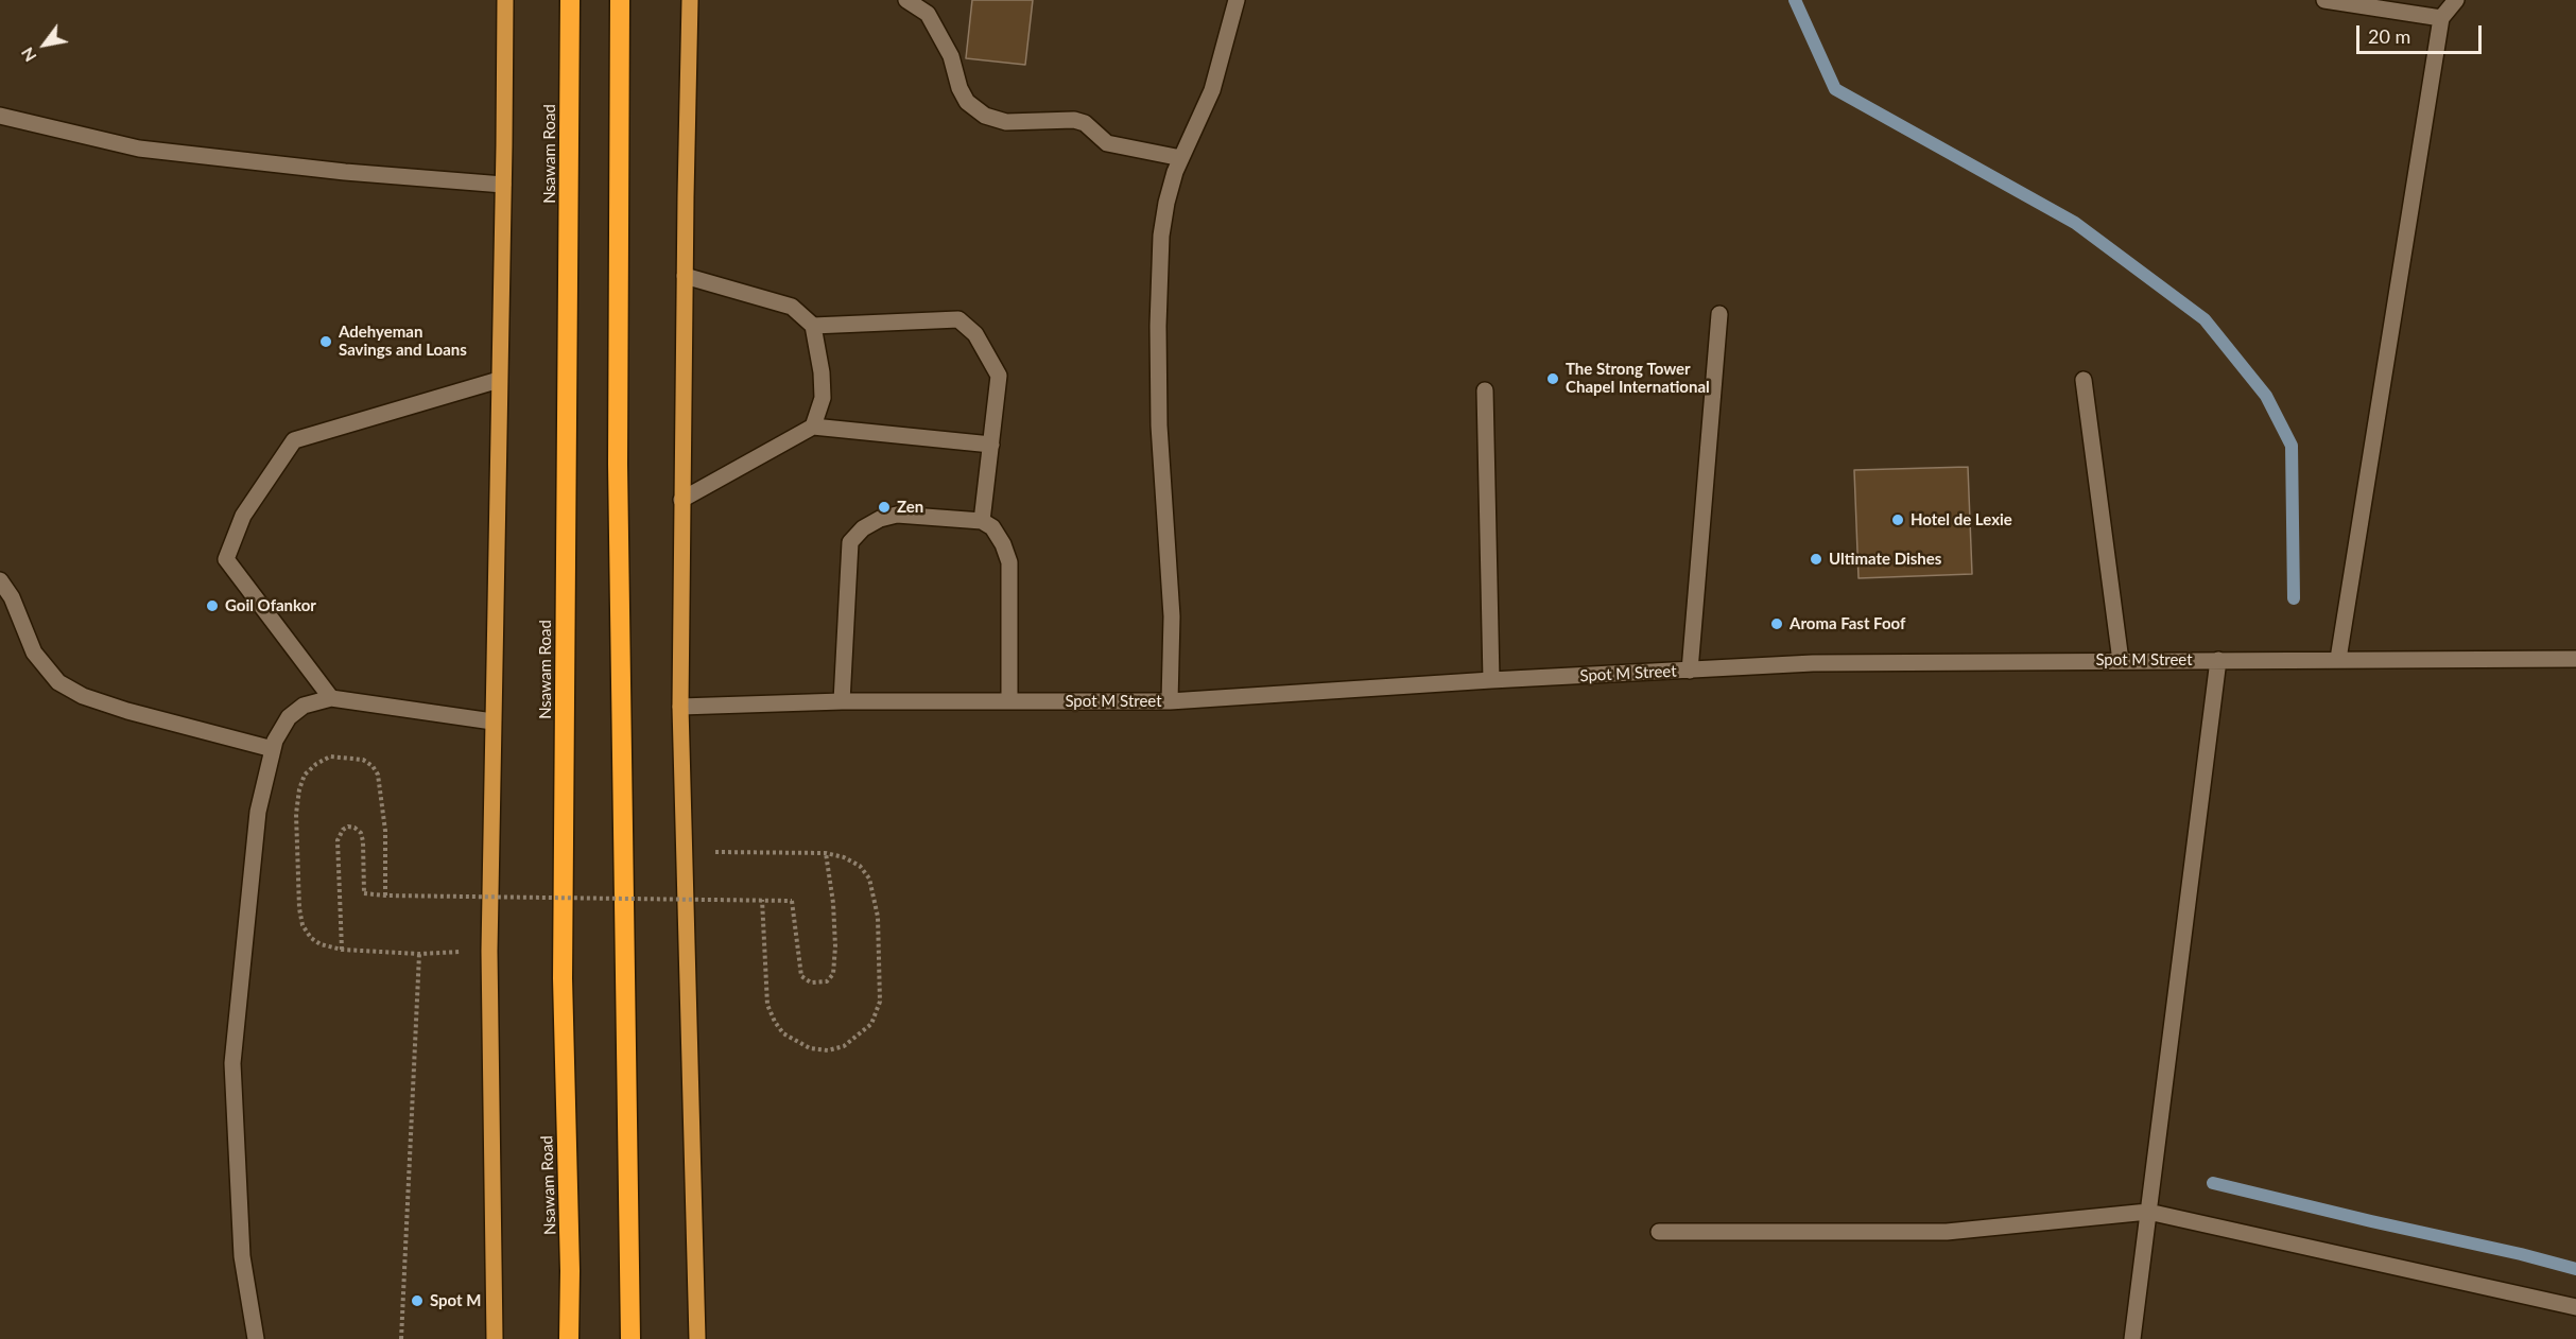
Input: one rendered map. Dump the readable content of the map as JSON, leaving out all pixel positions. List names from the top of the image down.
{
  "streets": {
    "highway": ["Nsawam Road"],
    "street": ["Spot M Street"]
  },
  "places": [
    "Adehyeman Savings and Loans",
    "The Strong Tower Chapel International",
    "Zen",
    "Hotel de Lexie",
    "Ultimate Dishes",
    "Goil Ofankor",
    "Aroma Fast Foof",
    "Spot M"
  ],
  "scale_bar": "20 m",
  "north": "bottom left"
}
